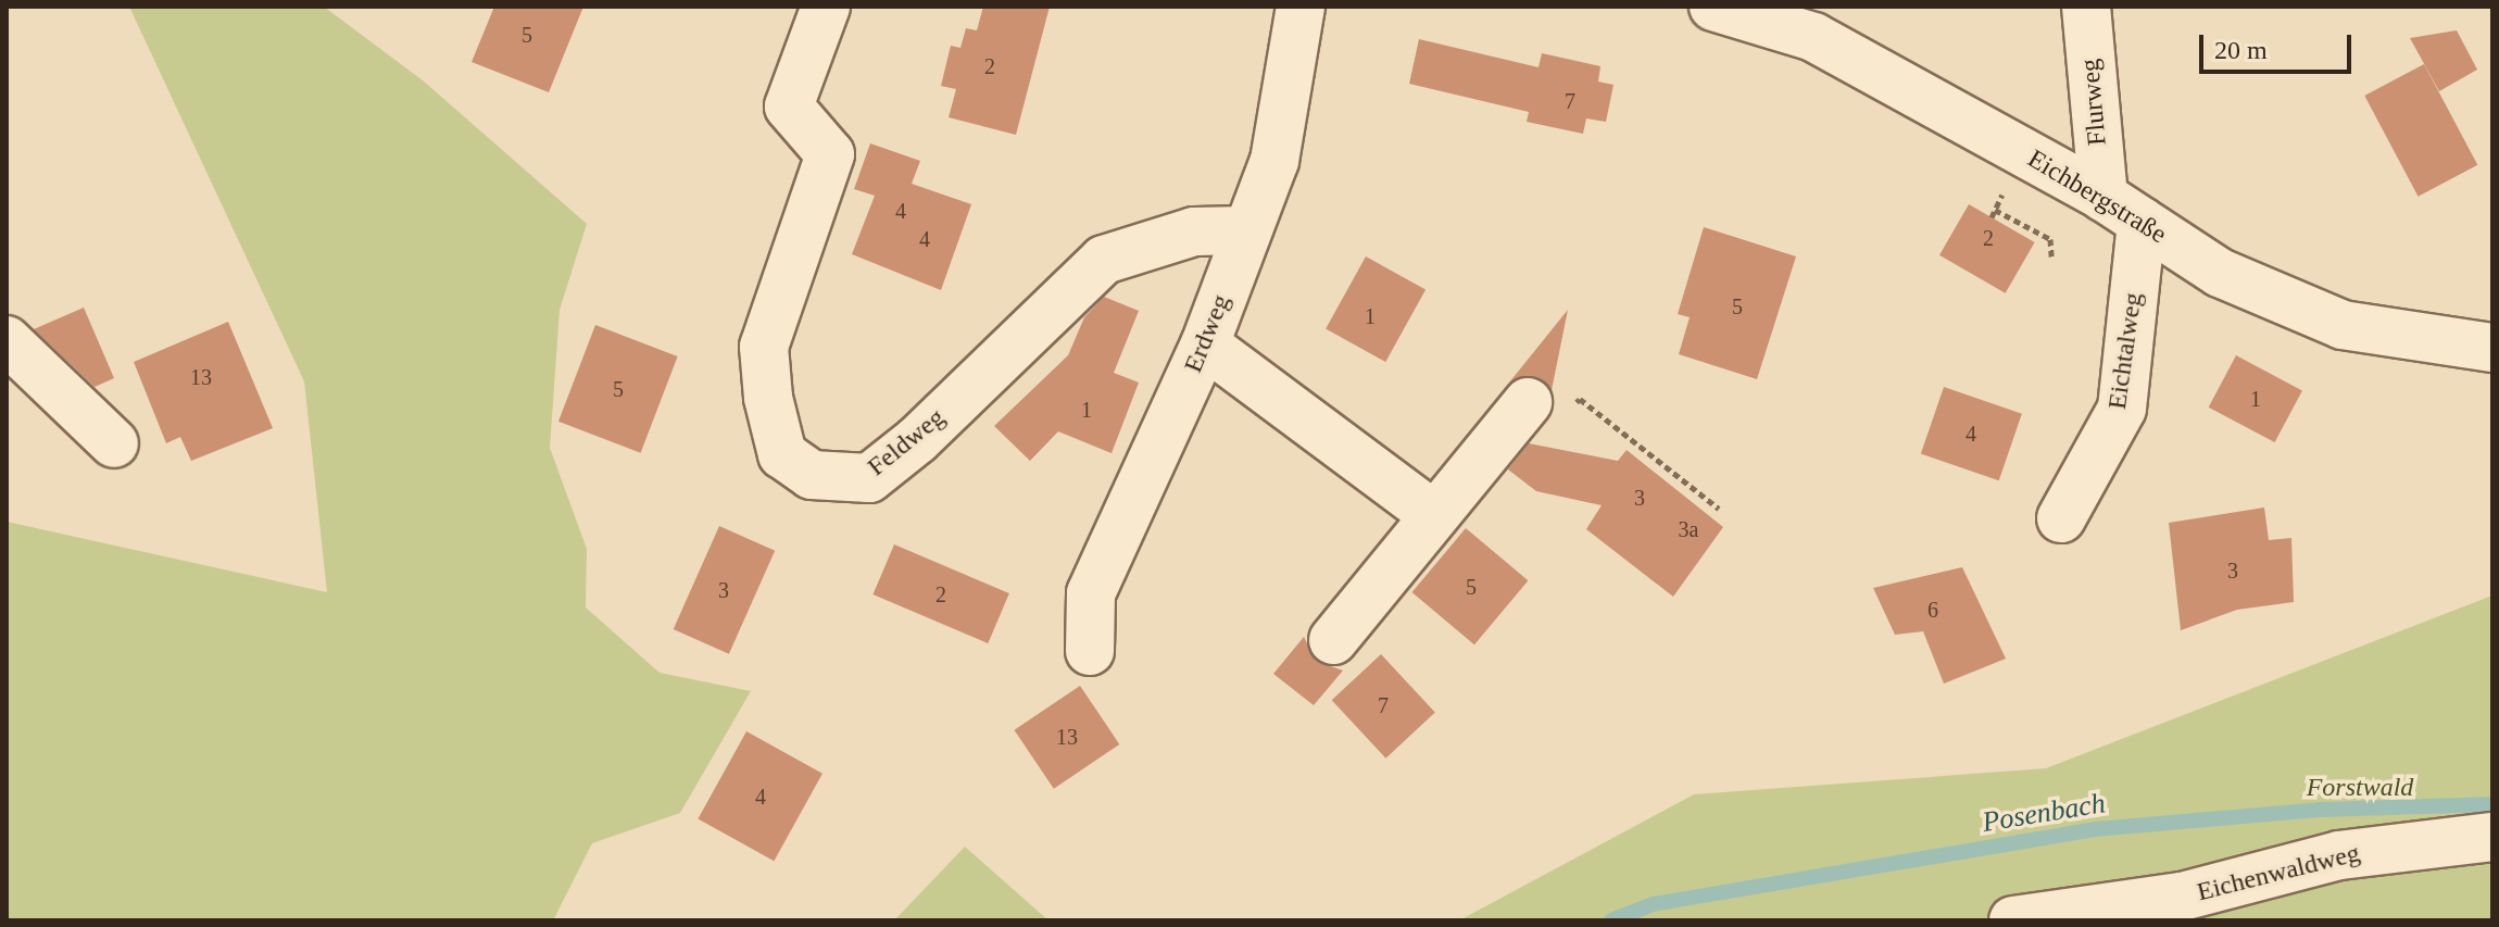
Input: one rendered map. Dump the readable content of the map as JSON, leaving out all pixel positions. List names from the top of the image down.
{
  "streets": {
    "street": [
      "Flurweg",
      "Eichbergstraße",
      "Erdweg",
      "Eichtalweg",
      "Feldweg",
      "Eichenwaldweg"
    ]
  },
  "crossings": [
    ["Flurweg", "Eichbergstraße"],
    ["Flurweg", "Eichtalweg"],
    ["Eichbergstraße", "Eichtalweg"],
    ["Erdweg", "Feldweg"]
  ],
  "water": ["Posenbach"],
  "parks": ["Forstwald"],
  "house_numbers": [
    "5",
    "2",
    "7",
    "4",
    "2",
    "4",
    "5",
    "1",
    "13",
    "5",
    "1",
    "1",
    "4",
    "3",
    "3a",
    "3",
    "5",
    "3",
    "2",
    "6",
    "7",
    "13",
    "4"
  ],
  "scale_bar": "20 m"
}
